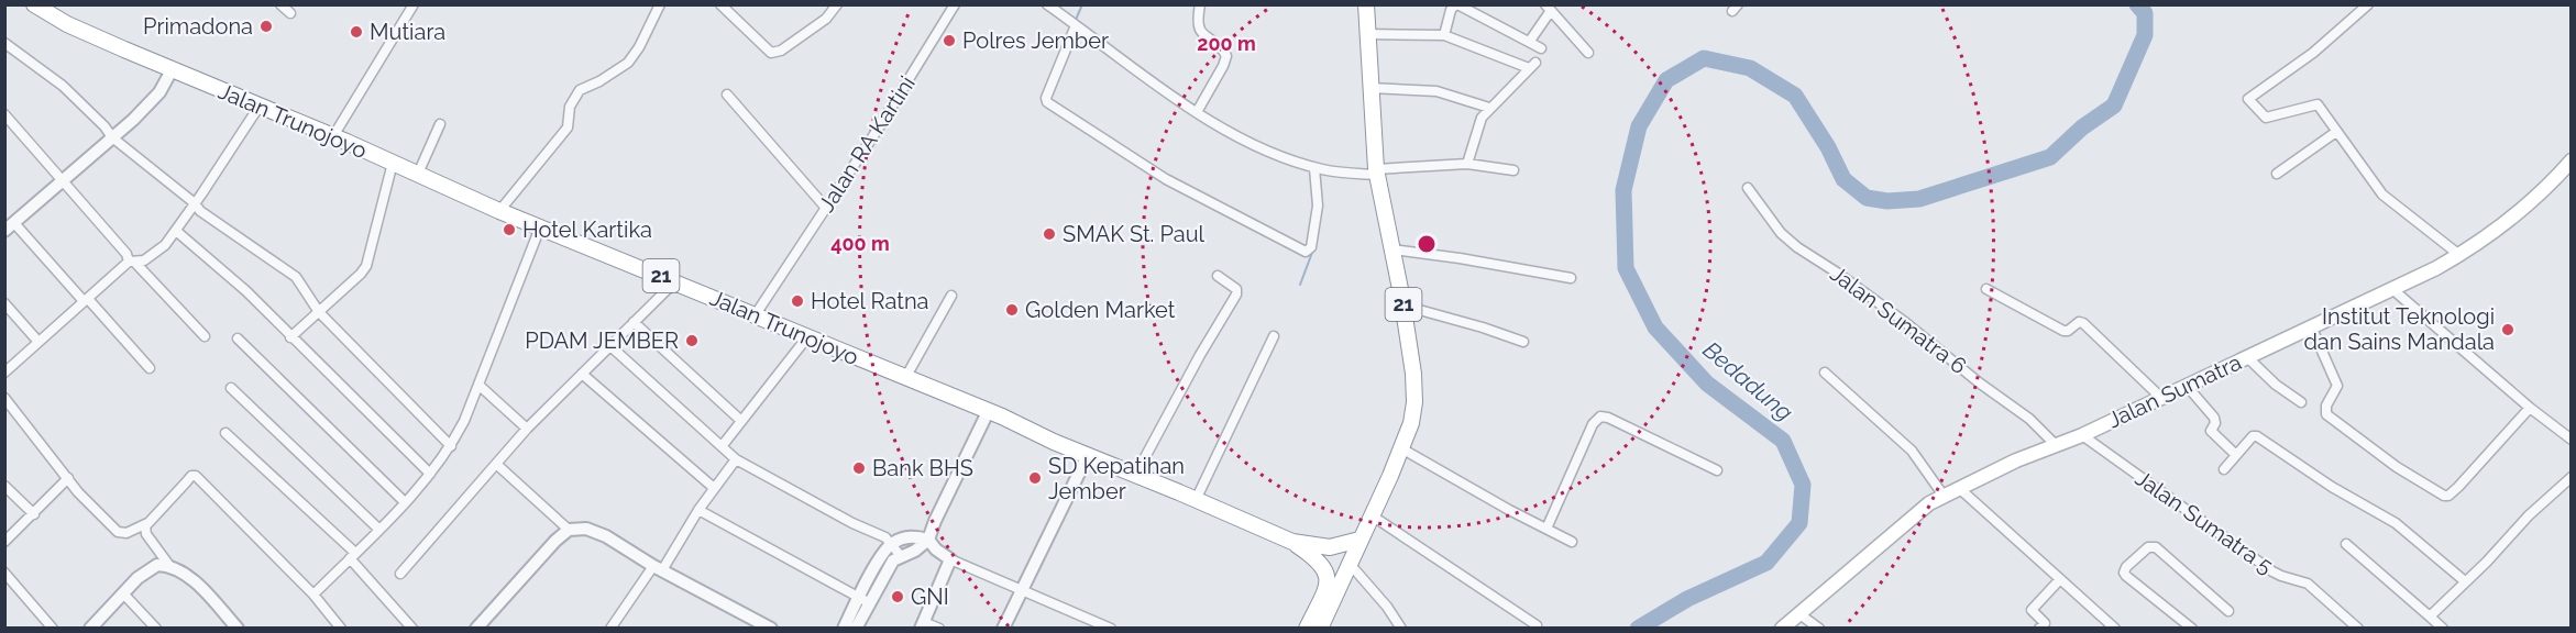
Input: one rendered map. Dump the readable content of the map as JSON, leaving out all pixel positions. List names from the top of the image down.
{
  "streets": {
    "highway": ["Jalan Trunojoyo", "21"],
    "main road": ["Jalan Sumatra"],
    "street": ["Jalan RA Kartini", "Jalan Sumatra 6", "Jalan Sumatra 5"]
  },
  "crossings": [
    ["Jalan Trunojoyo", "Jalan RA Kartini"],
    ["Jalan Trunojoyo", "21"],
    ["Jalan Sumatra 6", "Jalan Sumatra"],
    ["Jalan Sumatra", "Jalan Sumatra 5"]
  ],
  "water": ["Bedadung"],
  "places": [
    "Primadona",
    "Mutiara",
    "Polres Jember",
    "Hotel Kartika",
    "SMAK St. Paul",
    "Hotel Ratna",
    "Golden Market",
    "Institut Teknologi dan Sains Mandala",
    "PDAM JEMBER",
    "Bank BHS",
    "SD Kepatihan Jember",
    "GNI"
  ],
  "rings": ["200 m", "400 m"]
}
